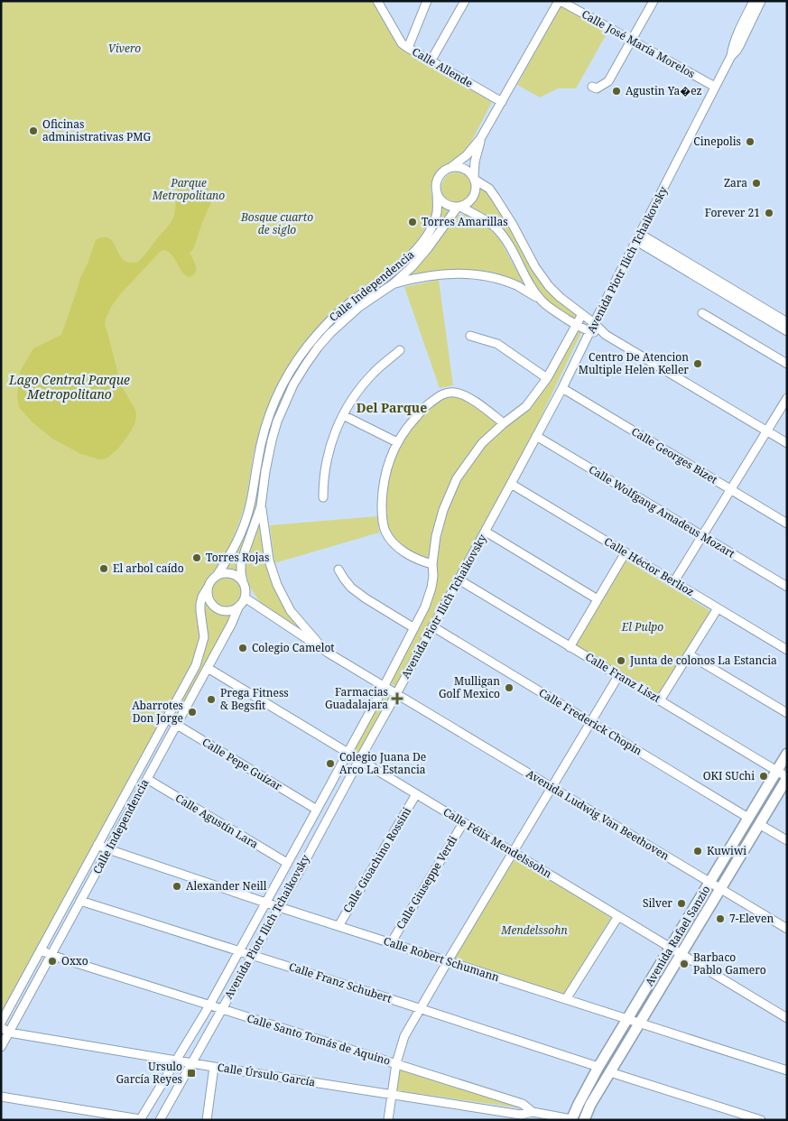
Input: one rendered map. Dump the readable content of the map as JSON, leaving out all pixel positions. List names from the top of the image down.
{
  "streets": {
    "main road": ["Avenida Rafael Sanzio"],
    "street": [
      "Calle José María Morelos",
      "Calle Allende",
      "Avenida Piotr Ilich Tchaikovsky",
      "Calle Independencia",
      "Calle Georges Bizet",
      "Calle Wolfgang Amadeus Mozart",
      "Calle Héctor Berlioz",
      "Calle Franz Liszt",
      "Calle Frederick Chopin",
      "Calle Pepe Guízar",
      "Avenida Ludwig Van Beethoven",
      "Calle Agustín Lara",
      "Calle Félix Mendelssohn",
      "Calle Gioachino Rossini",
      "Calle Giuseppe Verdi",
      "Calle Robert Schumann",
      "Calle Franz Schubert",
      "Calle Santo Tomás de Aquino",
      "Calle Úrsulo García"
    ]
  },
  "crossings": [
    ["Calle José María Morelos", "Avenida Piotr Ilich Tchaikovsky"],
    ["Avenida Piotr Ilich Tchaikovsky", "Calle Georges Bizet"],
    ["Avenida Piotr Ilich Tchaikovsky", "Calle Wolfgang Amadeus Mozart"],
    ["Avenida Piotr Ilich Tchaikovsky", "Calle Héctor Berlioz"],
    ["Avenida Piotr Ilich Tchaikovsky", "Calle Franz Liszt"],
    ["Avenida Piotr Ilich Tchaikovsky", "Calle Frederick Chopin"],
    ["Avenida Piotr Ilich Tchaikovsky", "Calle Pepe Guízar"],
    ["Avenida Piotr Ilich Tchaikovsky", "Avenida Ludwig Van Beethoven"],
    ["Avenida Piotr Ilich Tchaikovsky", "Calle Agustín Lara"],
    ["Avenida Piotr Ilich Tchaikovsky", "Calle Félix Mendelssohn"],
    ["Avenida Piotr Ilich Tchaikovsky", "Calle Robert Schumann"],
    ["Avenida Piotr Ilich Tchaikovsky", "Calle Franz Schubert"],
    ["Avenida Piotr Ilich Tchaikovsky", "Calle Santo Tomás de Aquino"],
    ["Avenida Piotr Ilich Tchaikovsky", "Calle Úrsulo García"],
    ["Calle Independencia", "Calle Pepe Guízar"],
    ["Calle Independencia", "Avenida Ludwig Van Beethoven"],
    ["Calle Independencia", "Calle Agustín Lara"],
    ["Calle Independencia", "Calle Félix Mendelssohn"],
    ["Calle Independencia", "Calle Robert Schumann"],
    ["Calle Independencia", "Calle Franz Schubert"],
    ["Calle Independencia", "Calle Santo Tomás de Aquino"],
    ["Calle Independencia", "Calle Úrsulo García"],
    ["Calle Franz Liszt", "Avenida Rafael Sanzio"],
    ["Calle Frederick Chopin", "Avenida Rafael Sanzio"],
    ["Avenida Ludwig Van Beethoven", "Avenida Rafael Sanzio"],
    ["Calle Félix Mendelssohn", "Calle Gioachino Rossini"],
    ["Calle Félix Mendelssohn", "Calle Giuseppe Verdi"],
    ["Calle Félix Mendelssohn", "Avenida Rafael Sanzio"],
    ["Calle Gioachino Rossini", "Calle Robert Schumann"],
    ["Calle Giuseppe Verdi", "Calle Robert Schumann"],
    ["Avenida Rafael Sanzio", "Calle Robert Schumann"],
    ["Avenida Rafael Sanzio", "Calle Franz Schubert"],
    ["Avenida Rafael Sanzio", "Calle Santo Tomás de Aquino"],
    ["Calle Santo Tomás de Aquino", "Calle Úrsulo García"]
  ],
  "districts": ["Del Parque"],
  "water": ["Lago Central Parque Metropolitano"],
  "parks": [
    "Vivero",
    "Parque Metropolitano",
    "Bosque cuarto de siglo",
    "El Pulpo",
    "Mendelssohn"
  ],
  "places": {
    "other": [
      "Agustin Ya�ez",
      "Oficinas administrativas PMG",
      "Cinepolis",
      "Zara",
      "Forever 21",
      "Torres Amarillas",
      "Centro De Atencion Multiple Helen Keller",
      "Torres Rojas",
      "El arbol caído",
      "Colegio Camelot",
      "Junta de colonos La Estancia",
      "Mulligan Golf Mexico",
      "Prega Fitness & Begsfit",
      "Abarrotes Don Jorge",
      "Colegio Juana De Arco La Estancia",
      "OKI SUchi",
      "Kuwiwi",
      "Alexander Neill",
      "Silver",
      "7-Eleven",
      "Oxxo",
      "Barbaco Pablo Gamero"
    ],
    "health": ["Farmacias Guadalajara"],
    "transit": ["Ursulo García Reyes"]
  }
}
